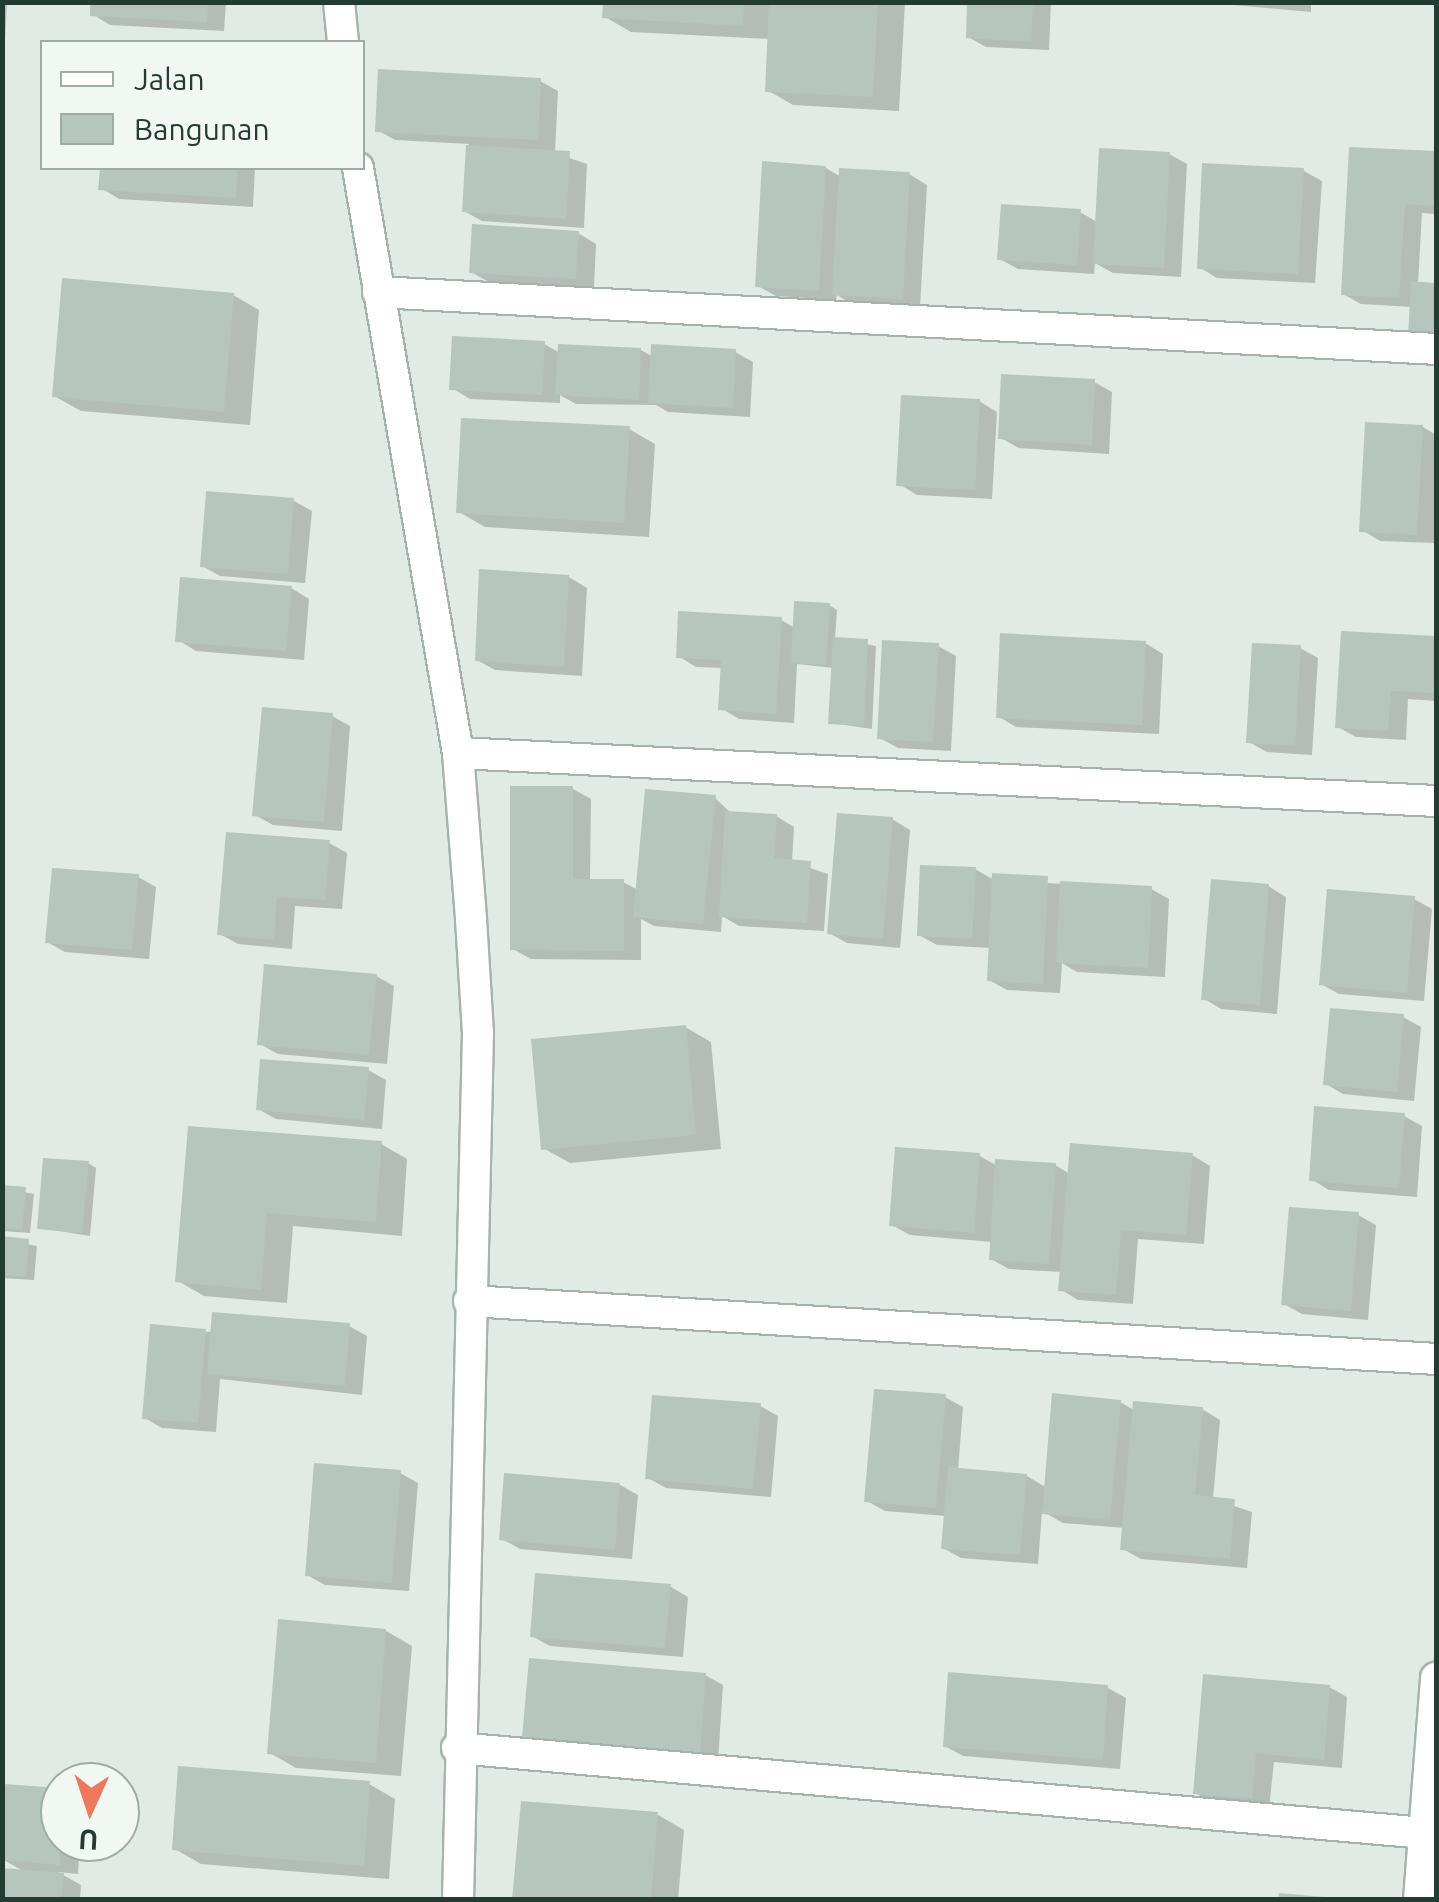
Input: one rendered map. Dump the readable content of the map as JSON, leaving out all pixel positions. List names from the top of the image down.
{
  "legend": ["Jalan", "Bangunan"],
  "north": "bottom"
}
